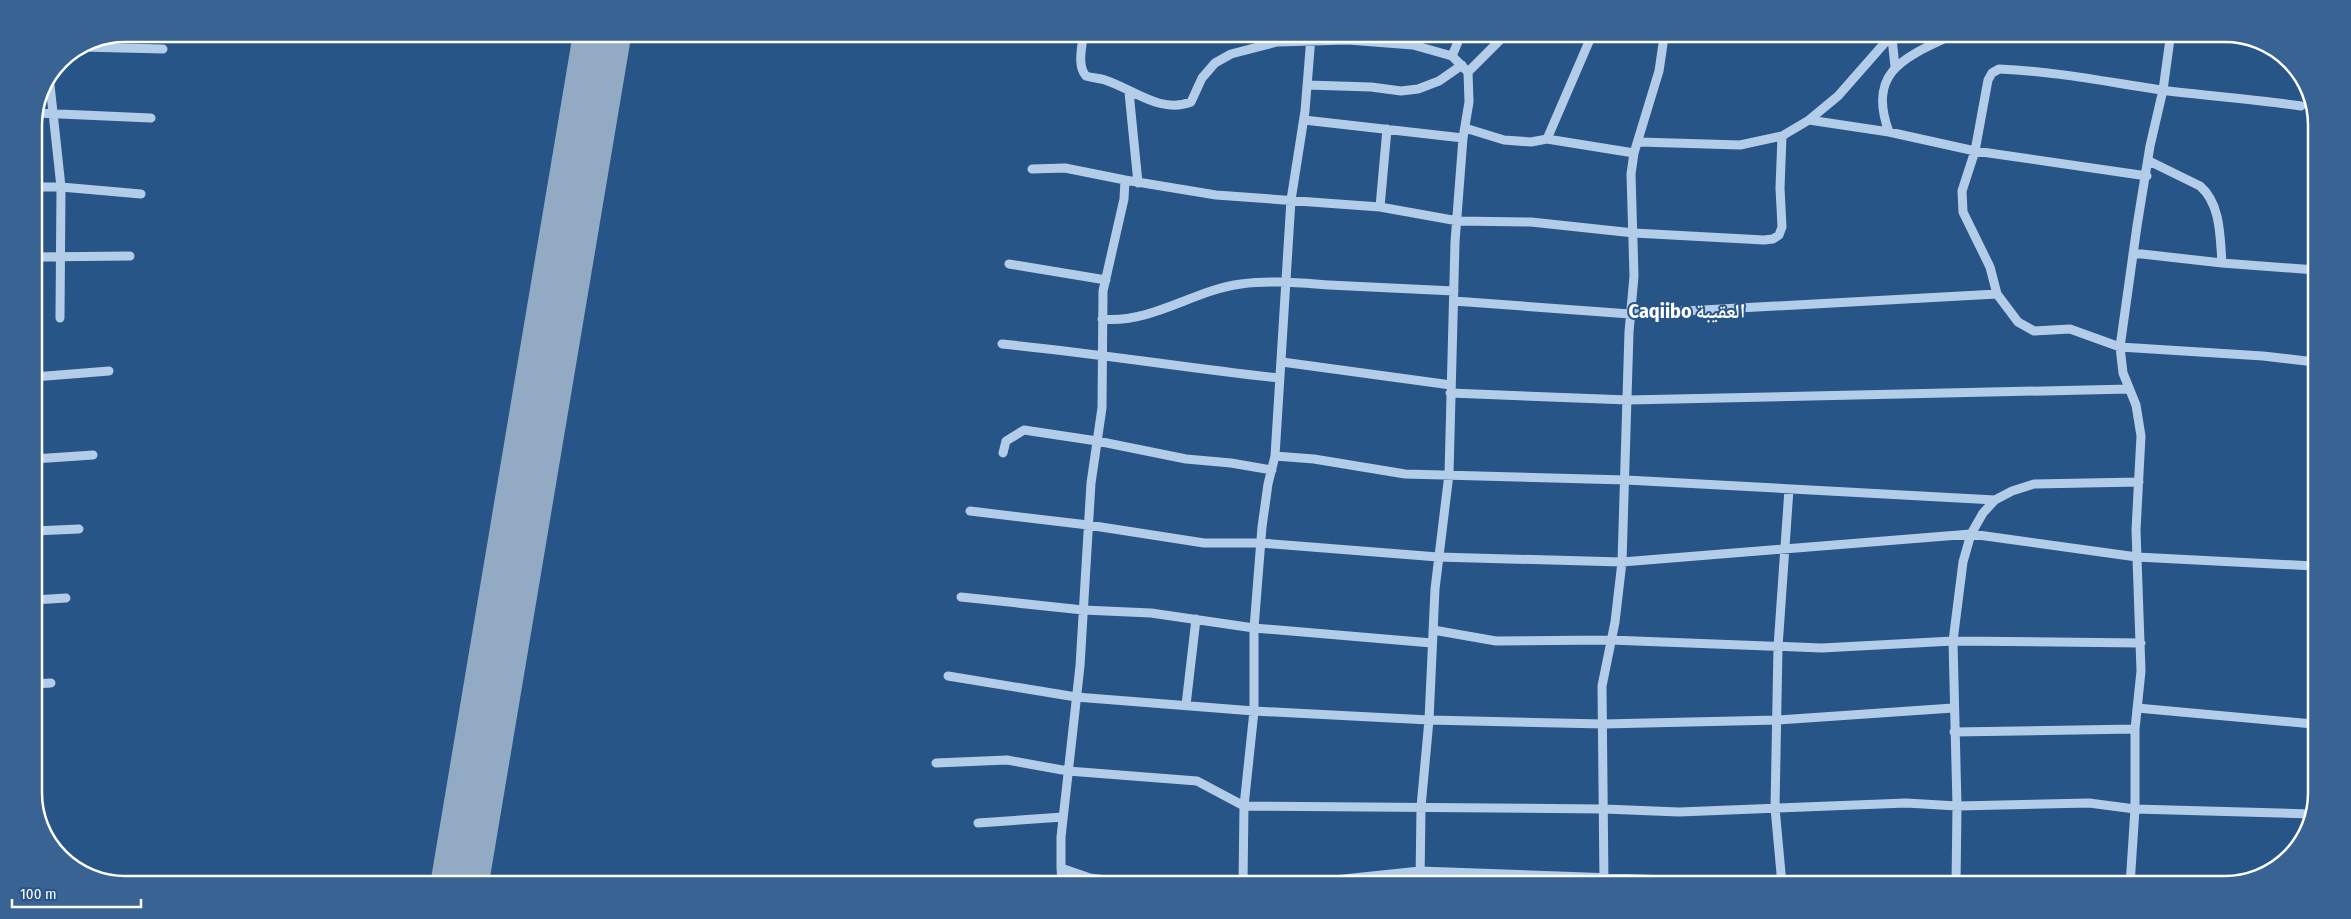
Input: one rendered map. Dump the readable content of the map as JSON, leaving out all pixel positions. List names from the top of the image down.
{
  "districts": ["Caqiibo العقيبة"],
  "scale_bar": "100 m"
}
